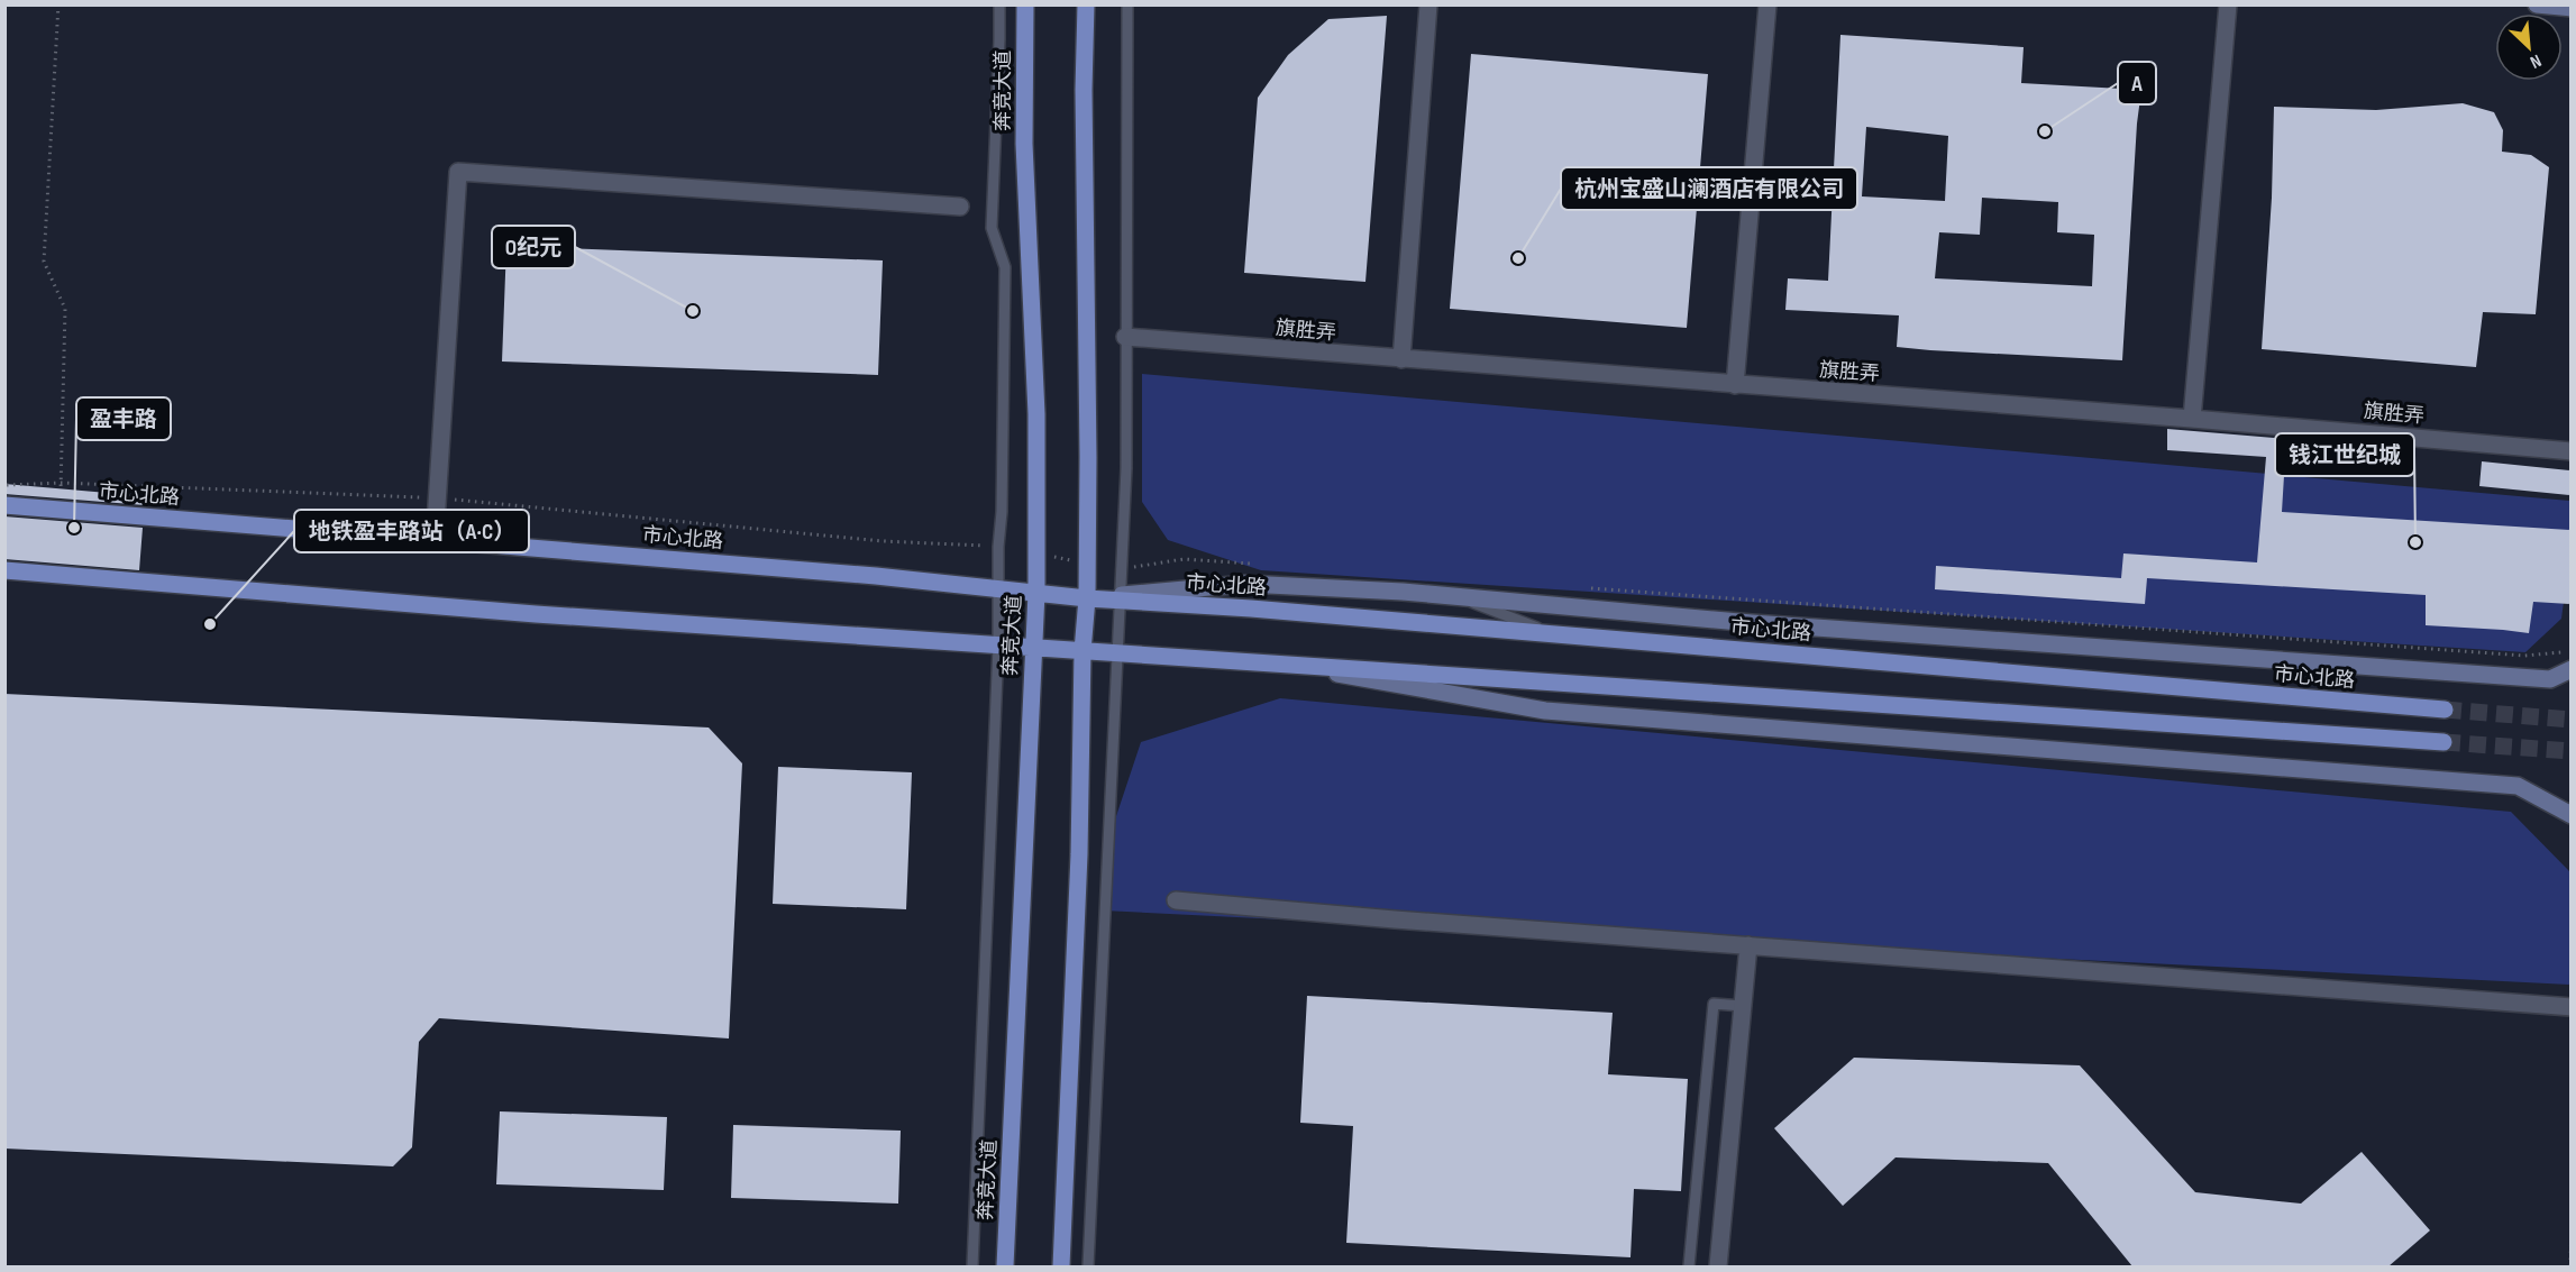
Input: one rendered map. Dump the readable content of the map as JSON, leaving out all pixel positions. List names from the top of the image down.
{
  "streets": {
    "main road": ["奔竞大道", "市心北路"],
    "street": ["旗胜弄"]
  },
  "crossings": [
    ["奔竞大道", "市心北路"]
  ],
  "places": [
    "A",
    "杭州宝盛山澜酒店有限公司",
    "O纪元",
    "盈丰路",
    "钱江世纪城",
    "地铁盈丰路站（A·C）"
  ],
  "north": "bottom right"
}
